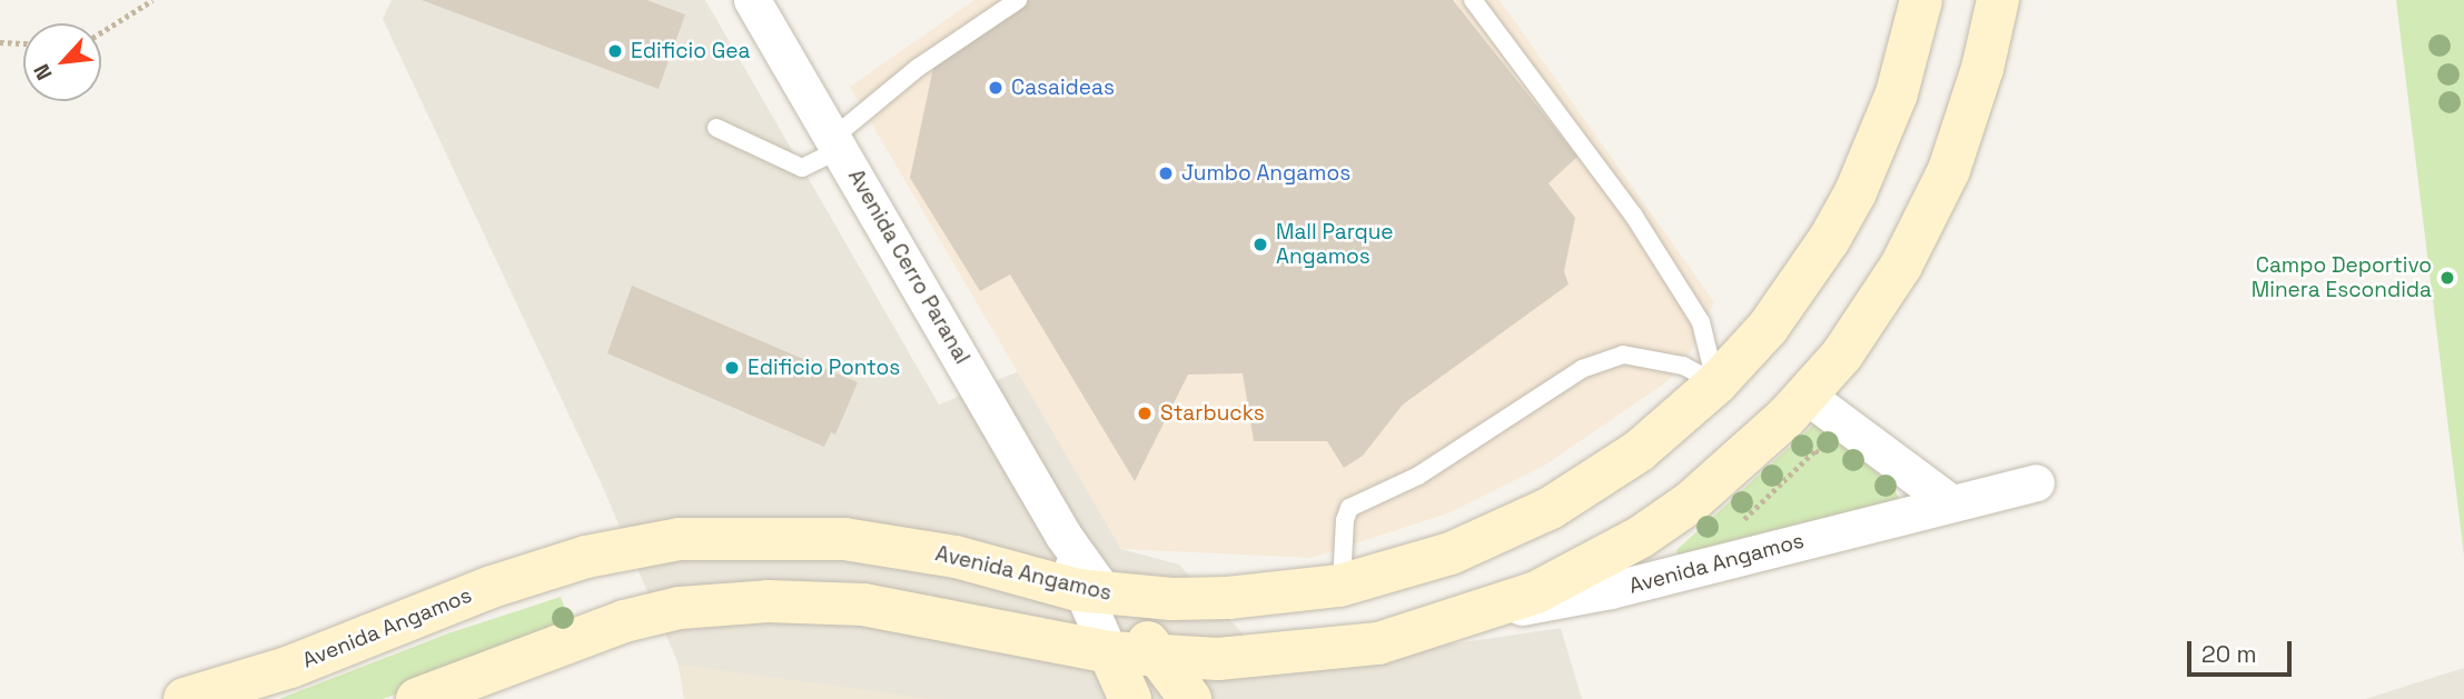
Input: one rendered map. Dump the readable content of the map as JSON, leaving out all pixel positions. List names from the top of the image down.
{
  "streets": {
    "main road": ["Avenida Cerro Paranal", "Avenida Angamos"]
  },
  "crossings": [
    ["Avenida Cerro Paranal", "Avenida Angamos"]
  ],
  "places": [
    "Edificio Gea",
    "Casaideas",
    "Jumbo Angamos",
    "Mall Parque Angamos",
    "Campo Deportivo Minera Escondida",
    "Edificio Pontos",
    "Starbucks"
  ],
  "scale_bar": "20 m",
  "north": "bottom left"
}
